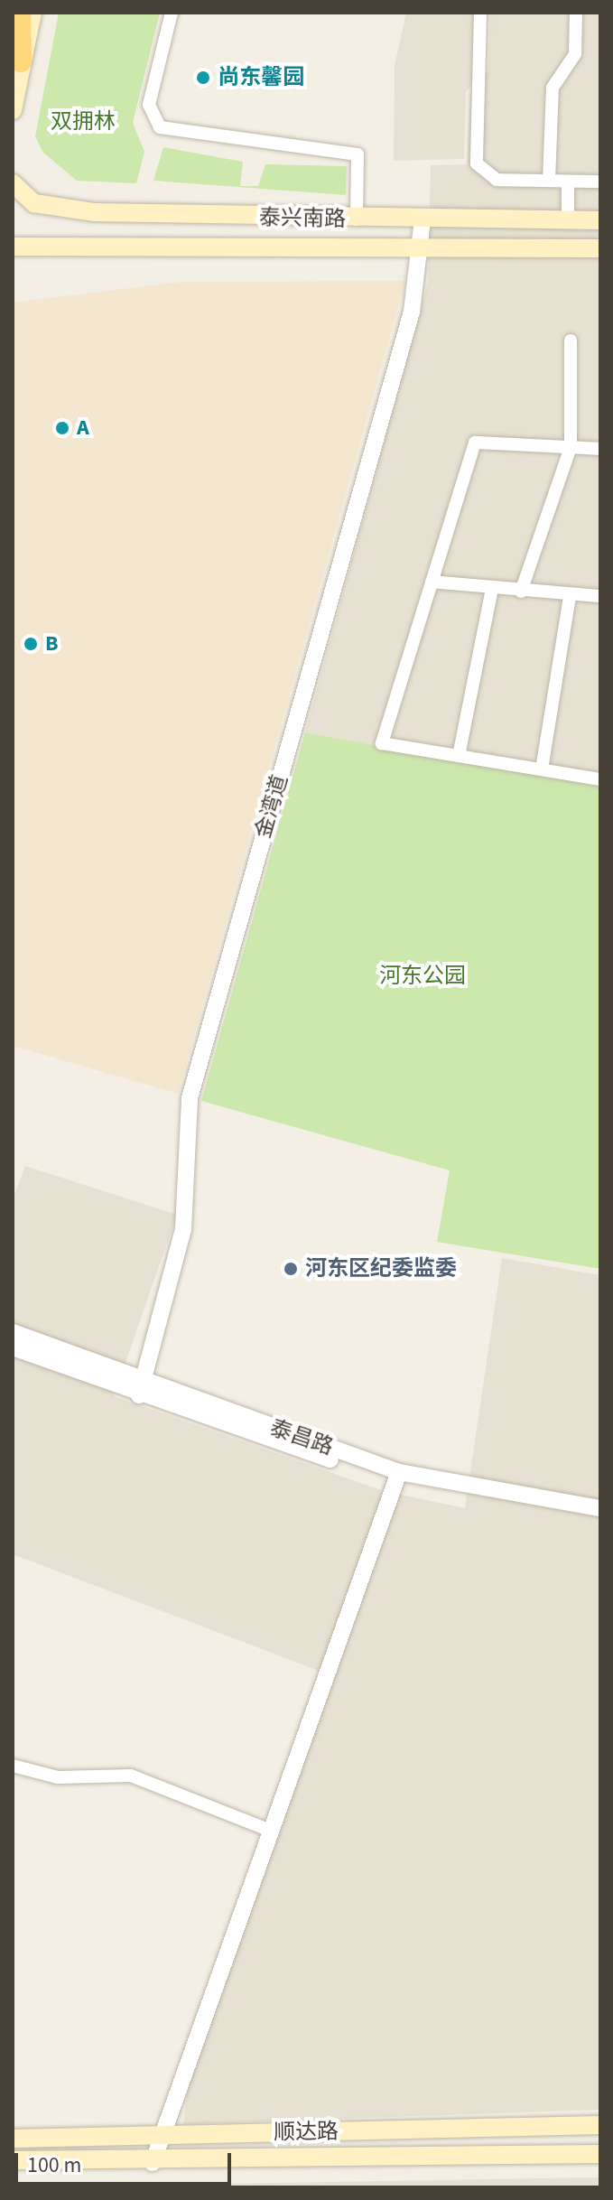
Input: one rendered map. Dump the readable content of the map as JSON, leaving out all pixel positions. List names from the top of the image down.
{
  "streets": {
    "main road": ["泰兴南路", "顺达路"],
    "street": ["金湾道", "泰昌路"]
  },
  "crossings": [
    ["泰兴南路", "金湾道"],
    ["金湾道", "泰昌路"]
  ],
  "parks": ["双拥林", "河东公园"],
  "places": [
    "尚东馨园",
    "A",
    "B",
    "河东区纪委监委"
  ],
  "scale_bar": "100 m"
}
